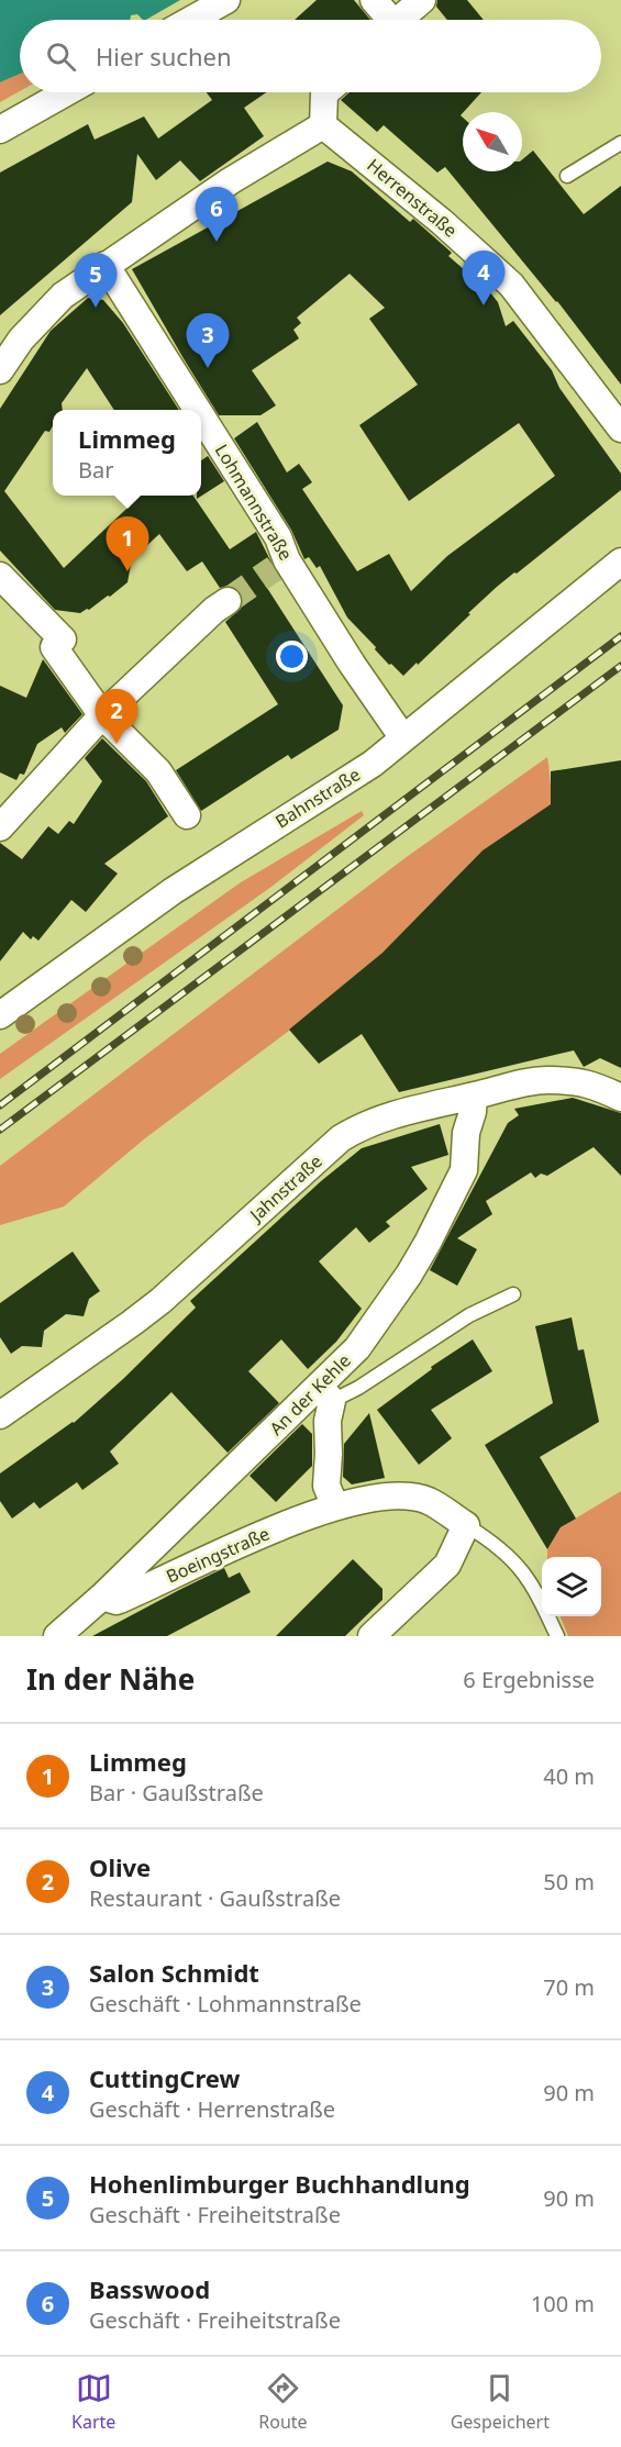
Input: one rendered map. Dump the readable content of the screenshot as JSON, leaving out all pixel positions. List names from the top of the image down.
{
  "streets": {
    "street": [
      "Herrenstraße",
      "Lohmannstraße",
      "Bahnstraße",
      "Jahnstraße",
      "An der Kehle",
      "Boeingstraße"
    ]
  },
  "crossings": [
    ["Lohmannstraße", "Bahnstraße"],
    ["Jahnstraße", "An der Kehle"],
    ["An der Kehle", "Boeingstraße"]
  ],
  "north": "top left",
  "page": {
    "search": "Hier suchen",
    "pins": [
      "6",
      "4",
      "5",
      "3",
      "1",
      "2"
    ],
    "popup": ["Limmeg", "Bar"],
    "heading": ["In der Nähe", "6 Ergebnisse"],
    "list": [
      {
        "mark": "1",
        "name": "Limmeg",
        "note": "Bar · Gaußstraße",
        "value": "40 m"
      },
      {
        "mark": "2",
        "name": "Olive",
        "note": "Restaurant · Gaußstraße",
        "value": "50 m"
      },
      {
        "mark": "3",
        "name": "Salon Schmidt",
        "note": "Geschäft · Lohmannstraße",
        "value": "70 m"
      },
      {
        "mark": "4",
        "name": "CuttingCrew",
        "note": "Geschäft · Herrenstraße",
        "value": "90 m"
      },
      {
        "mark": "5",
        "name": "Hohenlimburger Buchhandlung",
        "note": "Geschäft · Freiheitstraße",
        "value": "90 m"
      },
      {
        "mark": "6",
        "name": "Basswood",
        "note": "Geschäft · Freiheitstraße",
        "value": "100 m"
      }
    ],
    "nav": ["Karte", "Route", "Gespeichert"]
  }
}
